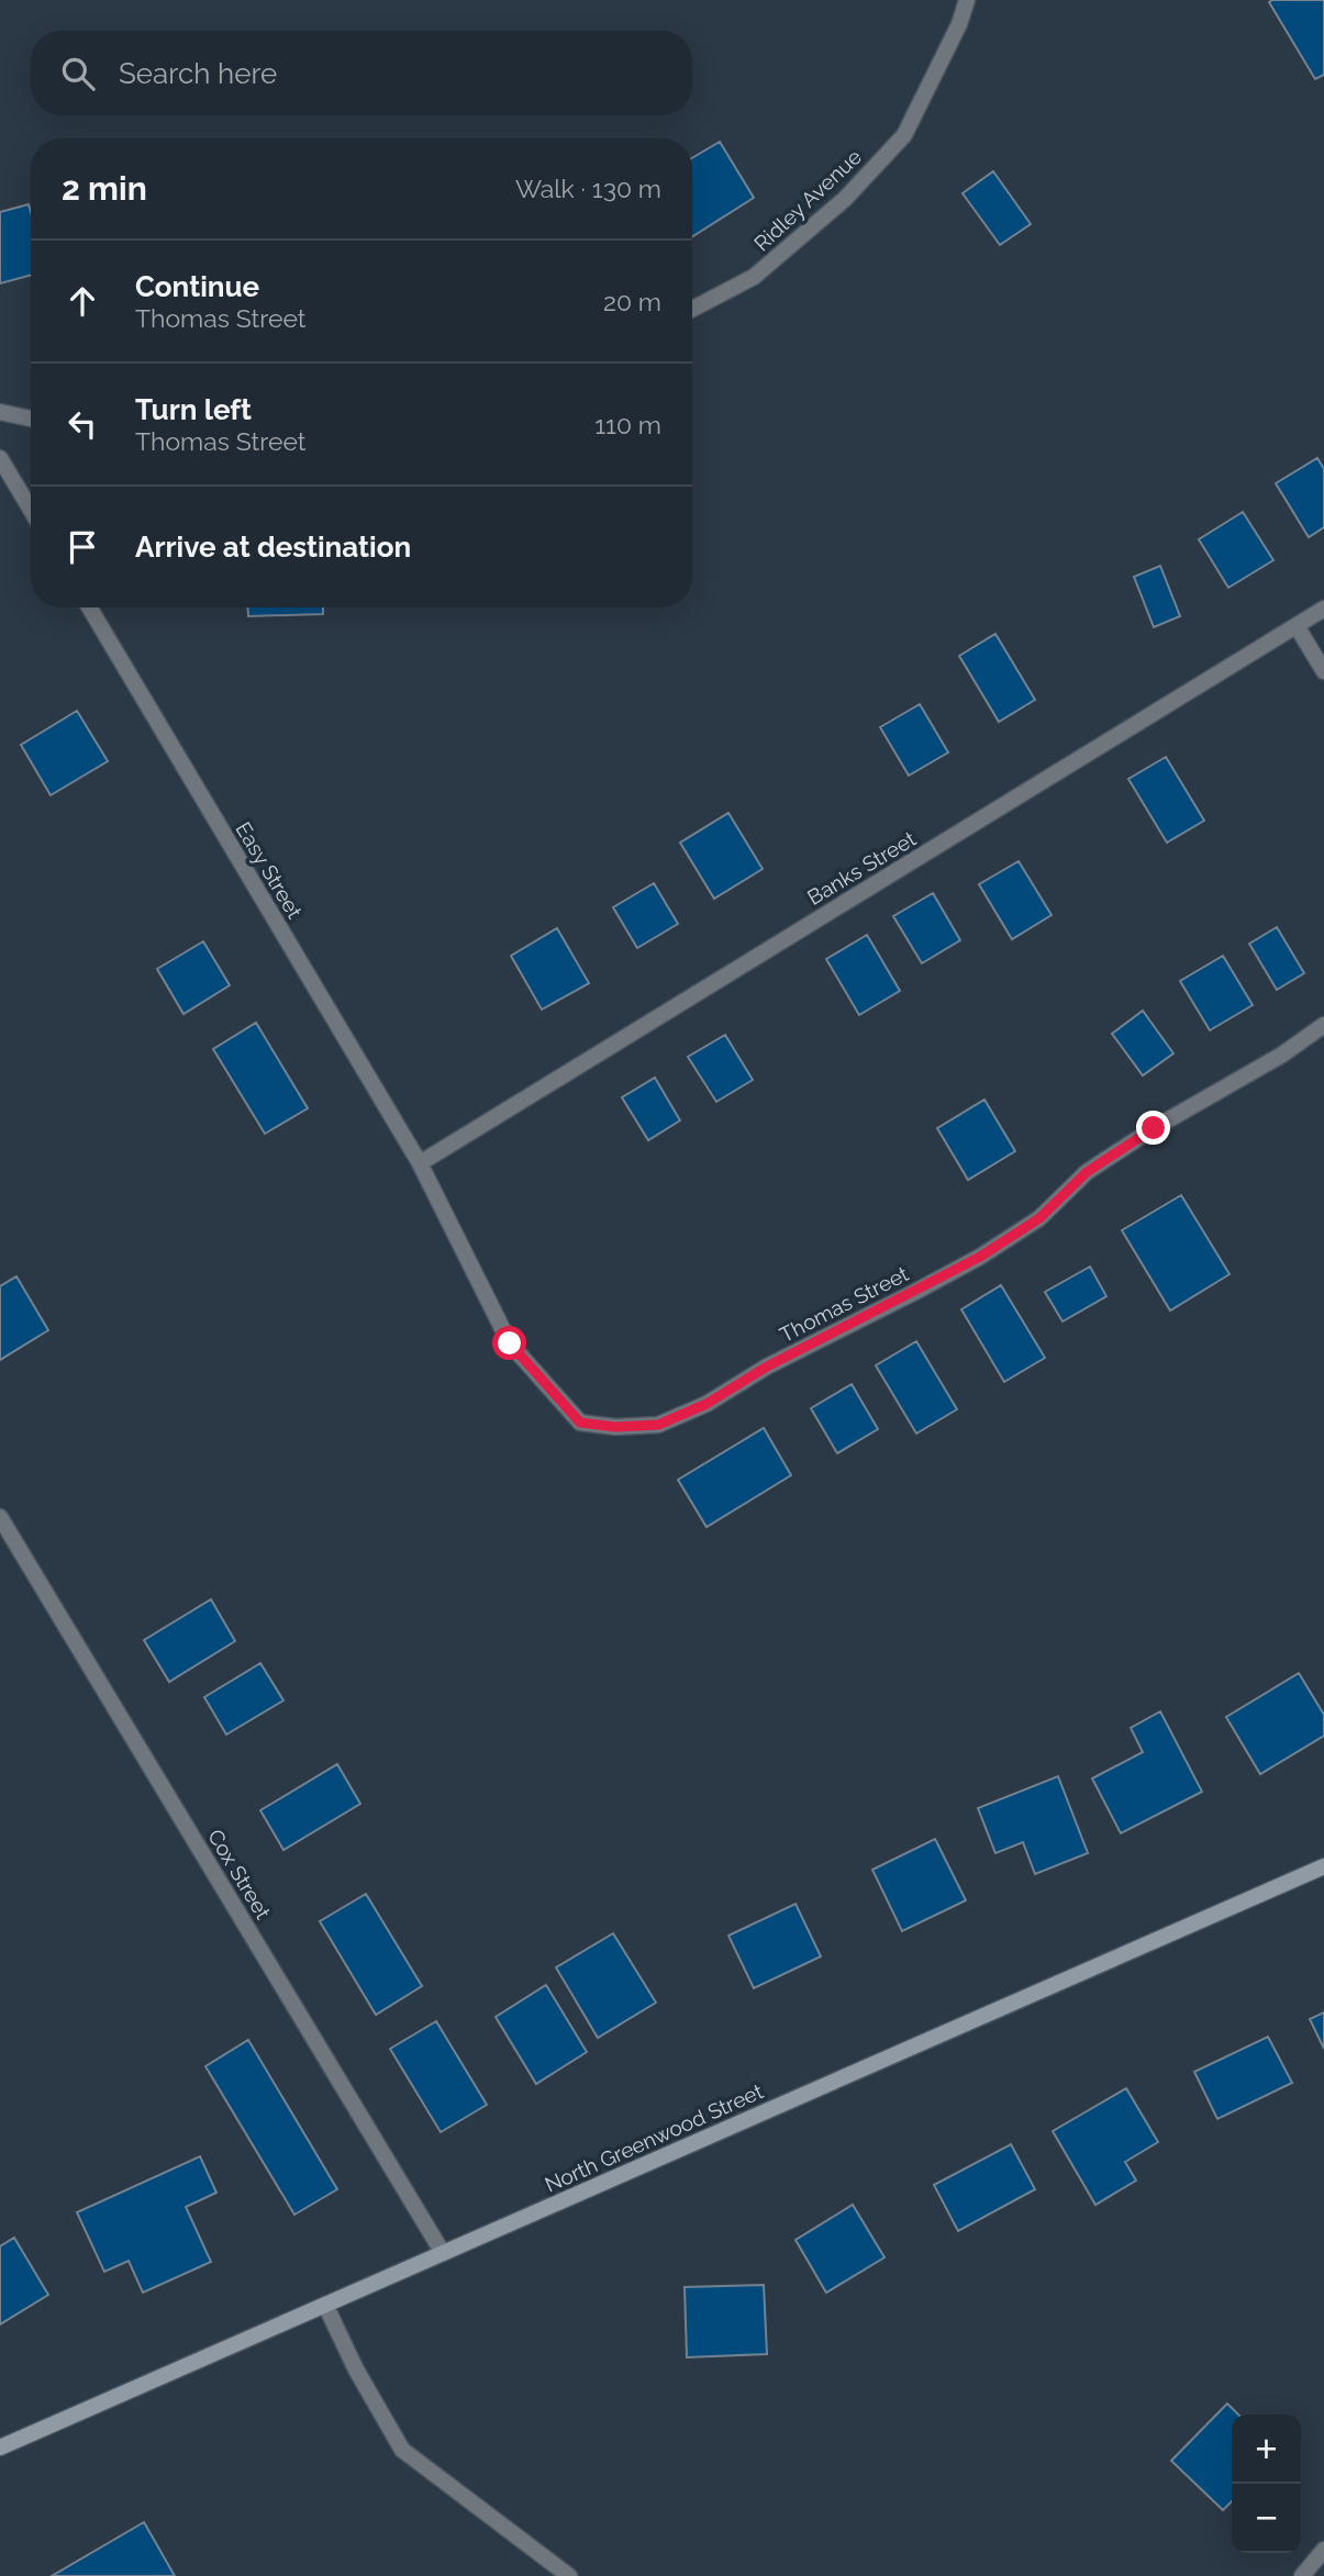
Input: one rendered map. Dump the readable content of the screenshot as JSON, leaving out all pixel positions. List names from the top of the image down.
{
  "streets": {
    "main road": ["North Greenwood Street"],
    "street": [
      "Ridley Avenue",
      "Banks Street",
      "Easy Street",
      "Thomas Street",
      "Cox Street"
    ]
  },
  "crossings": [
    ["Banks Street", "Easy Street"],
    ["Banks Street", "Thomas Street"],
    ["Easy Street", "Thomas Street"],
    ["Cox Street", "North Greenwood Street"]
  ],
  "page": {
    "search": "Search here",
    "heading": ["2 min", "Walk · 130 m"],
    "list": [
      ["Continue", "Thomas Street", "20 m"],
      ["Turn left", "Thomas Street", "110 m"],
      "Arrive at destination"
    ],
    "map_buttons": ["+", "−"]
  }
}
